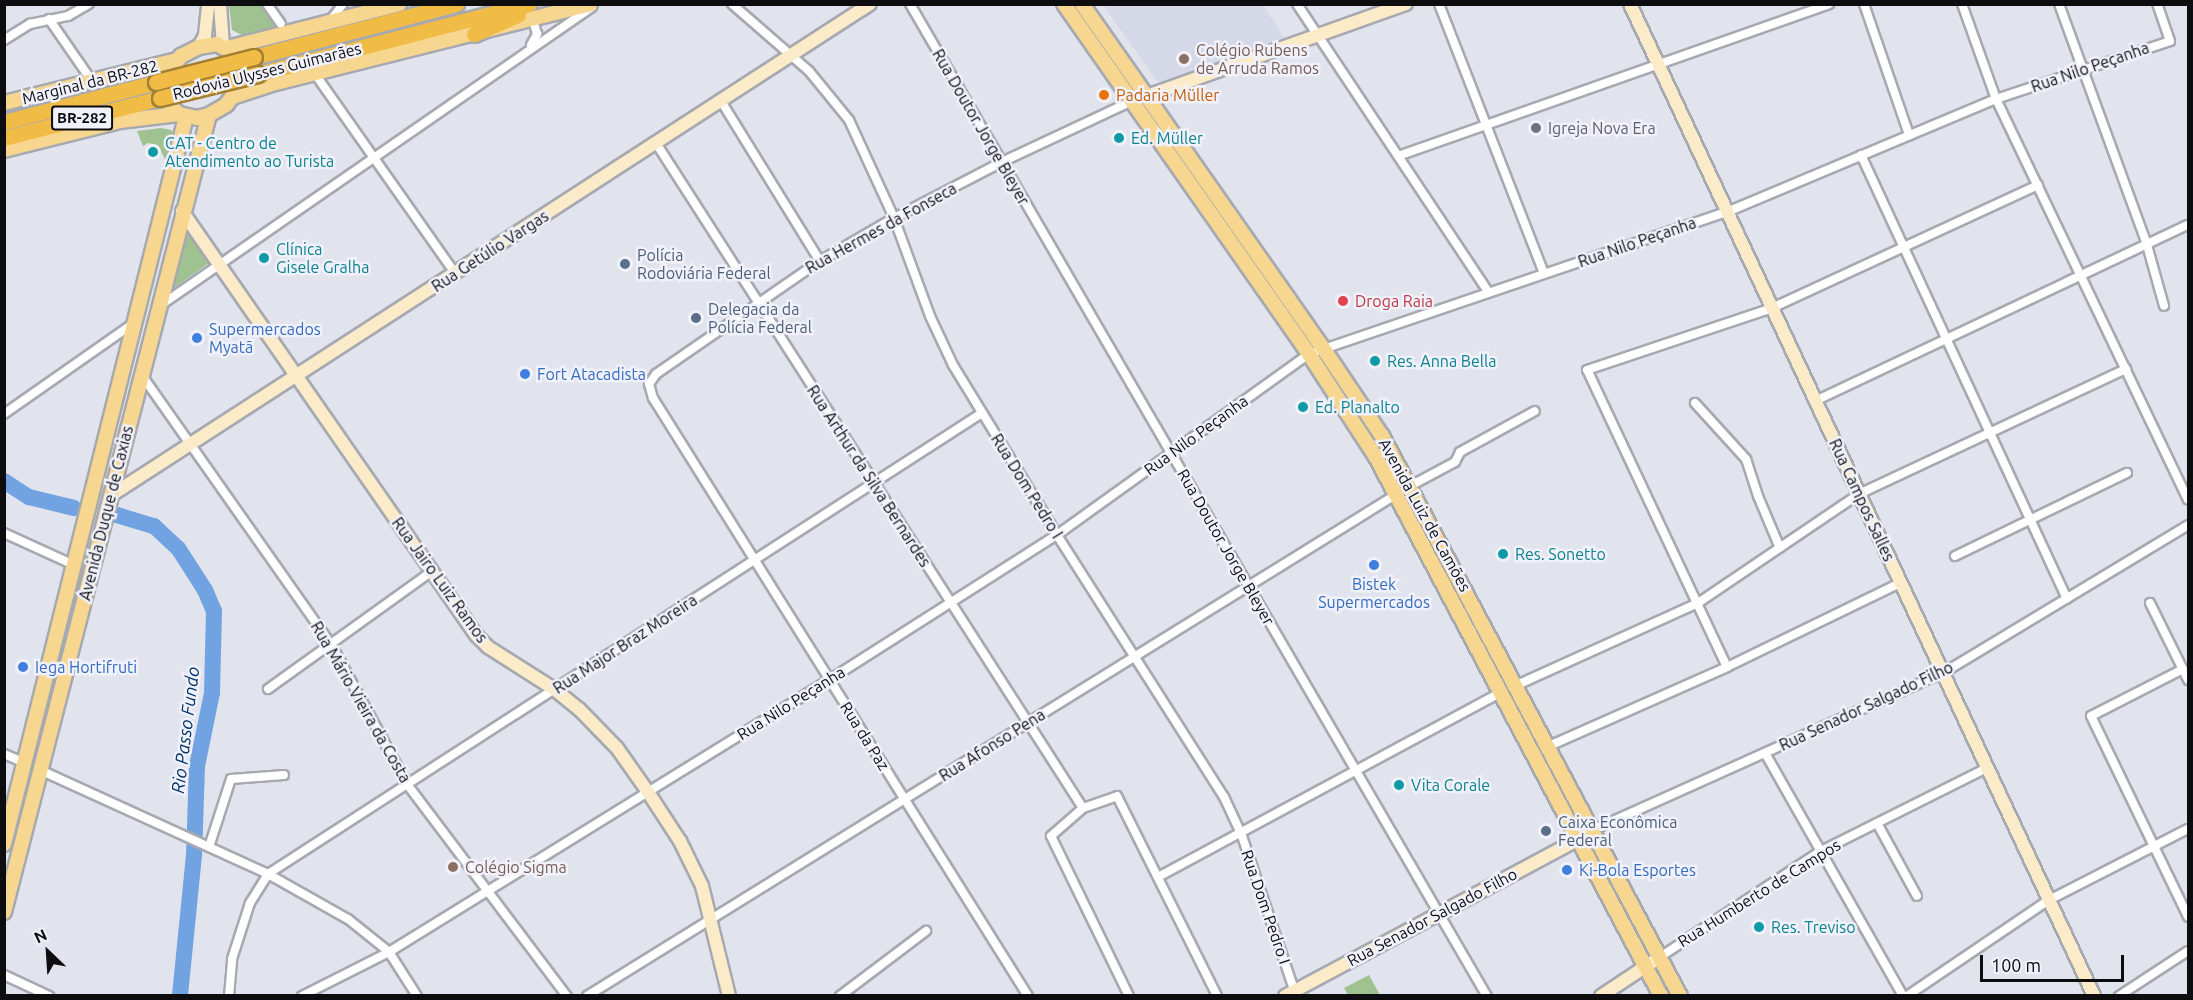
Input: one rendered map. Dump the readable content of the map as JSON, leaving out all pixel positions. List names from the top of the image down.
{
  "streets": {
    "highway": ["Rodovia Ulysses Guimarães", "BR-282"],
    "main road": ["Marginal da BR-282", "Avenida Duque de Caxias", "Avenida Luiz de Camões"],
    "street": [
      "Rua Nilo Peçanha",
      "Rua Doutor Jorge Bleyer",
      "Rua Hermes da Fonseca",
      "Rua Getúlio Vargas",
      "Rua Arthur da Silva Bernardes",
      "Rua Dom Pedro I",
      "Rua Campos Salles",
      "Rua Jairo Luiz Ramos",
      "Rua Major Braz Moreira",
      "Rua Mário Vieira da Costa",
      "Rua Senador Salgado Filho",
      "Rua da Paz",
      "Rua Afonso Pena",
      "Rua Humberto de Campos"
    ]
  },
  "crossings": [
    ["Rua Nilo Peçanha", "Rua Doutor Jorge Bleyer"],
    ["Rua Nilo Peçanha", "Rua Arthur da Silva Bernardes"],
    ["Rua Nilo Peçanha", "Rua Dom Pedro I"],
    ["Rua Nilo Peçanha", "Rua Campos Salles"],
    ["Rua Nilo Peçanha", "Avenida Luiz de Camões"],
    ["Rua Nilo Peçanha", "Rua Jairo Luiz Ramos"],
    ["Rua Nilo Peçanha", "Rua Mário Vieira da Costa"],
    ["Rua Nilo Peçanha", "Rua da Paz"],
    ["Marginal da BR-282", "Avenida Duque de Caxias"],
    ["Rua Doutor Jorge Bleyer", "Rua Hermes da Fonseca"],
    ["Rua Doutor Jorge Bleyer", "Rua Senador Salgado Filho"],
    ["Rua Doutor Jorge Bleyer", "Rua Afonso Pena"],
    ["Rua Hermes da Fonseca", "Rua Arthur da Silva Bernardes"],
    ["Rua Hermes da Fonseca", "Rua Dom Pedro I"],
    ["Rua Hermes da Fonseca", "Avenida Luiz de Camões"],
    ["Rua Hermes da Fonseca", "Rua da Paz"],
    ["Rua Getúlio Vargas", "Rua Arthur da Silva Bernardes"],
    ["Rua Getúlio Vargas", "Rua Dom Pedro I"],
    ["Rua Getúlio Vargas", "Avenida Duque de Caxias"],
    ["Rua Getúlio Vargas", "Rua Jairo Luiz Ramos"],
    ["Rua Getúlio Vargas", "Rua Mário Vieira da Costa"],
    ["Rua Arthur da Silva Bernardes", "Rua Major Braz Moreira"],
    ["Rua Arthur da Silva Bernardes", "Rua Afonso Pena"],
    ["Rua Dom Pedro I", "Rua Major Braz Moreira"],
    ["Rua Dom Pedro I", "Rua Senador Salgado Filho"],
    ["Rua Dom Pedro I", "Rua Afonso Pena"],
    ["Rua Campos Salles", "Rua Senador Salgado Filho"],
    ["Rua Campos Salles", "Rua Humberto de Campos"],
    ["Avenida Duque de Caxias", "Rua Jairo Luiz Ramos"],
    ["Avenida Duque de Caxias", "Rua Mário Vieira da Costa"],
    ["Avenida Luiz de Camões", "Rua Senador Salgado Filho"],
    ["Avenida Luiz de Camões", "Rua Afonso Pena"],
    ["Avenida Luiz de Camões", "Rua Humberto de Campos"],
    ["Rua Jairo Luiz Ramos", "Rua Major Braz Moreira"],
    ["Rua Jairo Luiz Ramos", "Rua Afonso Pena"],
    ["Rua Major Braz Moreira", "Rua Mário Vieira da Costa"],
    ["Rua Major Braz Moreira", "Rua da Paz"],
    ["Rua da Paz", "Rua Afonso Pena"]
  ],
  "water": ["Rio Passo Fundo"],
  "places": [
    "Colégio Rubens de Arruda Ramos",
    "Padaria Müller",
    "Igreja Nova Era",
    "Ed. Müller",
    "CAT - Centro de Atendimento ao Turista",
    "Clínica Gisele Gralha",
    "Polícia Rodoviária Federal",
    "Droga Raia",
    "Delegacia da Polícia Federal",
    "Supermercados Myatã",
    "Res. Anna Bella",
    "Fort Atacadista",
    "Ed. Planalto",
    "Res. Sonetto",
    "Bistek Supermercados",
    "Iega Hortifruti",
    "Vita Corale",
    "Caixa Econômica Federal",
    "Colégio Sigma",
    "Ki-Bola Esportes",
    "Res. Treviso"
  ],
  "scale_bar": "100 m",
  "north": "top left"
}
